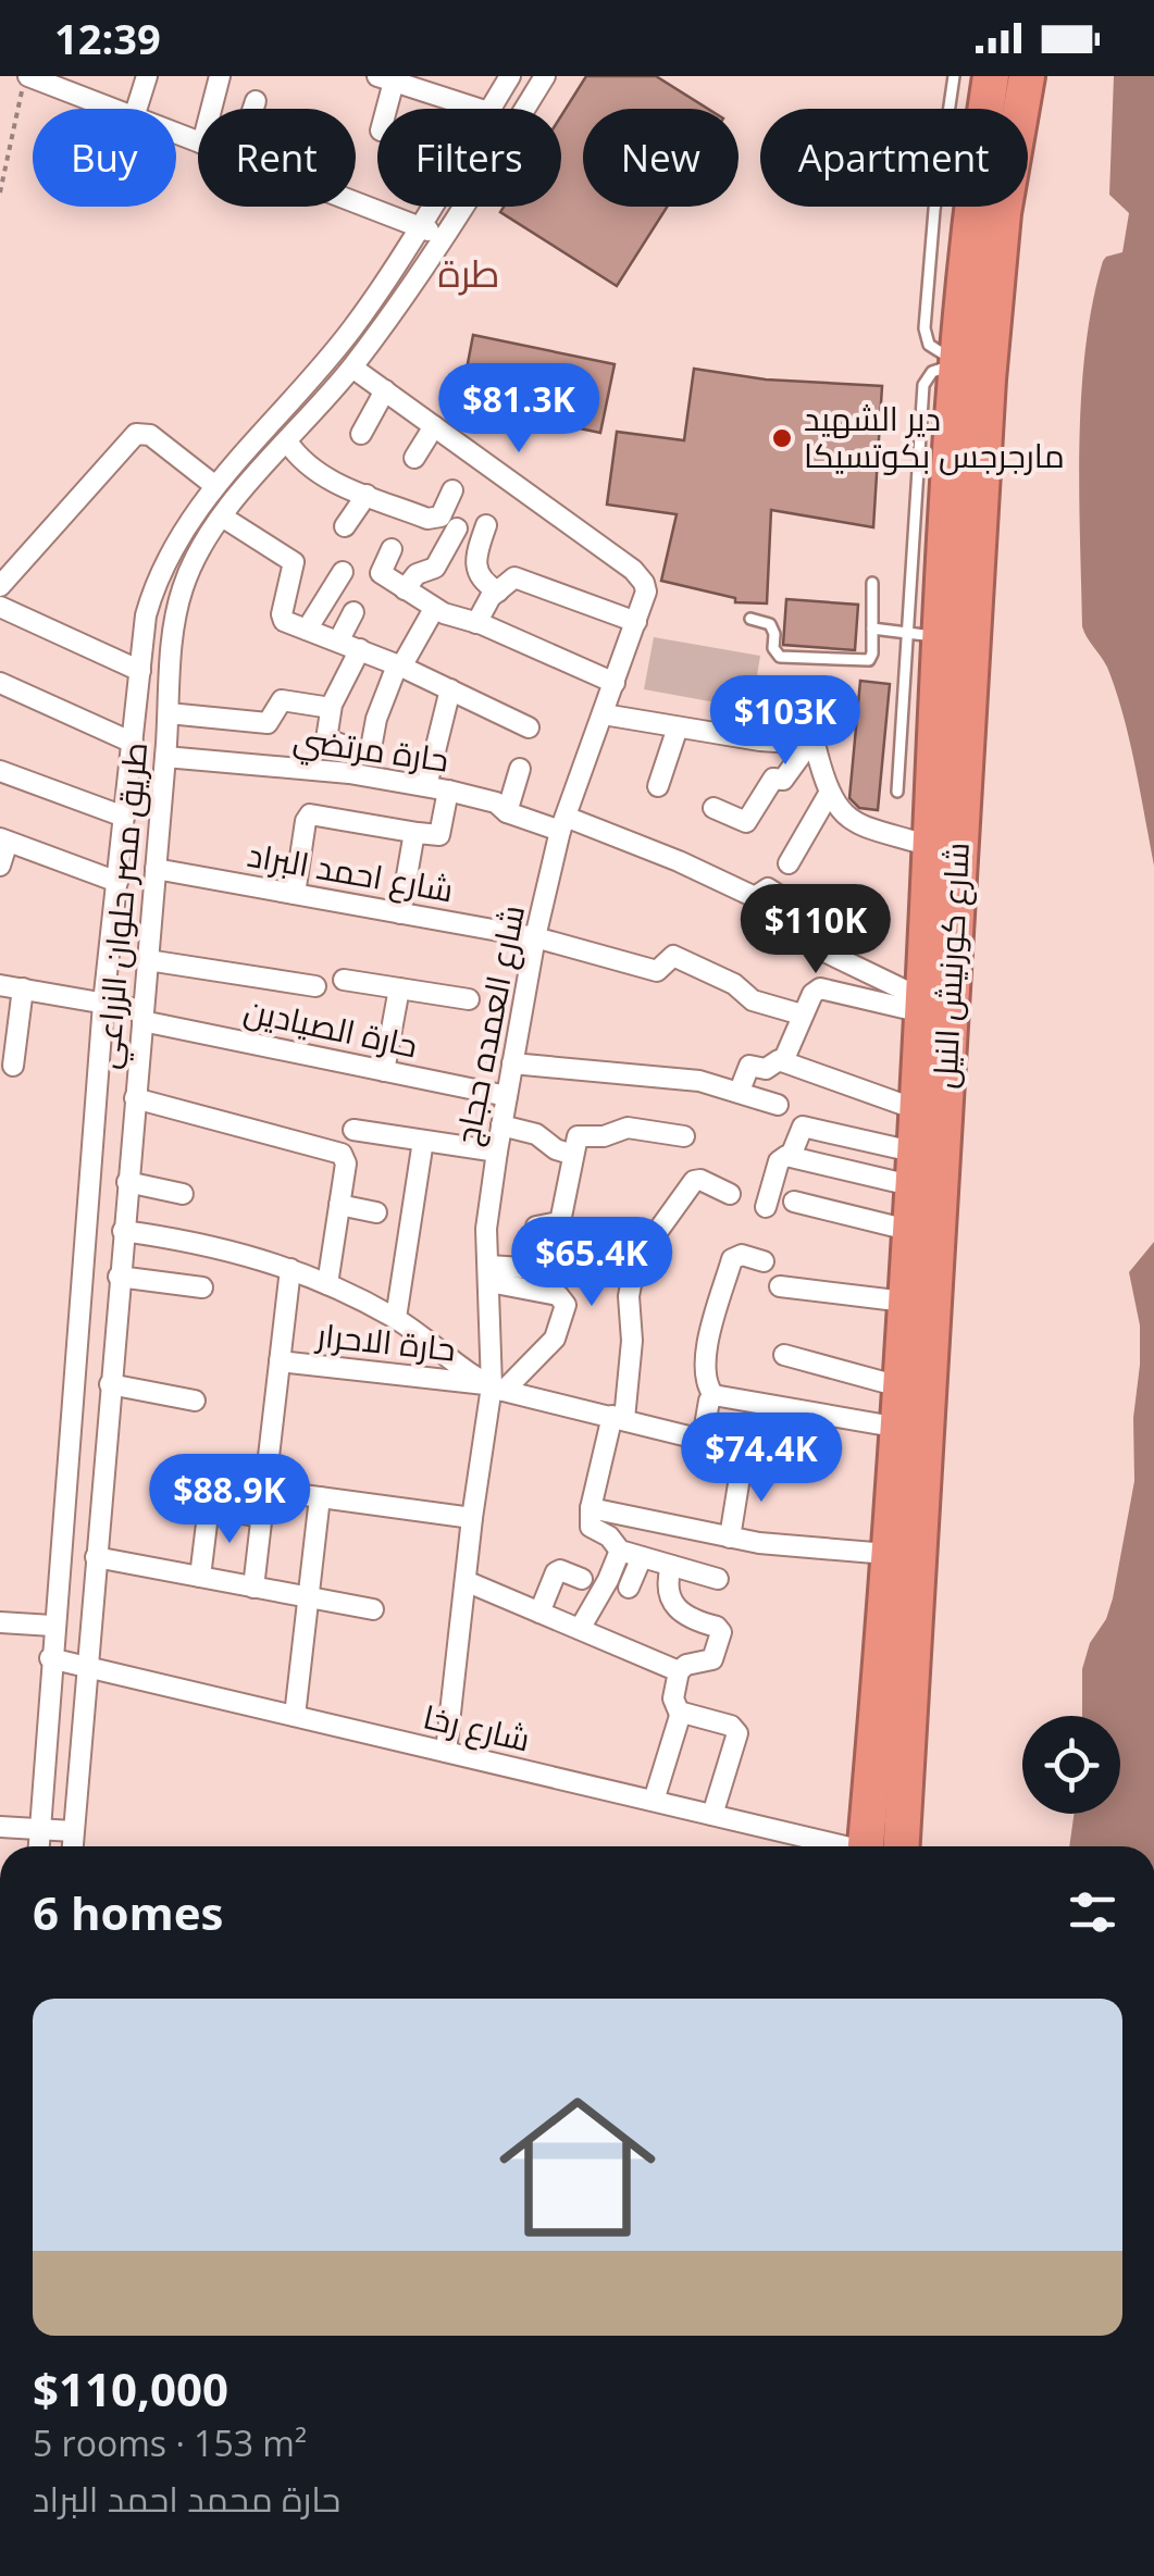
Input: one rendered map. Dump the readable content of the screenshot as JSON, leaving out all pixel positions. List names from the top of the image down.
{
  "streets": {
    "highway": ["شارع كورنيش النيل"],
    "street": [
      "حارة مرتضي",
      "شارع احمد البراد",
      "طريق مصر حلوان الزراعي",
      "شارع العمده حجاج",
      "حارة الصيادين",
      "حارة الاحرار",
      "شارع رخا"
    ]
  },
  "crossings": [
    ["حارة مرتضي", "طريق مصر حلوان الزراعي"],
    ["حارة مرتضي", "شارع العمده حجاج"],
    ["شارع احمد البراد", "طريق مصر حلوان الزراعي"],
    ["شارع احمد البراد", "شارع العمده حجاج"],
    ["طريق مصر حلوان الزراعي", "حارة الصيادين"],
    ["طريق مصر حلوان الزراعي", "شارع رخا"],
    ["شارع العمده حجاج", "حارة الصيادين"],
    ["شارع العمده حجاج", "حارة الاحرار"],
    ["شارع العمده حجاج", "شارع رخا"]
  ],
  "districts": ["طرة"],
  "places": ["دير الشهيد مارجرجس بكوتسيكا"],
  "page": {
    "status": "12:39",
    "chip": [
      "Buy",
      "Rent",
      "Filters",
      "New",
      "Apartment"
    ],
    "price": [
      "$81.3K",
      "$103K",
      "$110K",
      "$65.4K",
      "$74.4K",
      "$88.9K"
    ],
    "heading": "6 homes",
    "list": [
      {
        "name": "$110,000",
        "note": "5 rooms · 153 m² · حارة محمد احمد البراد"
      }
    ]
  }
}
